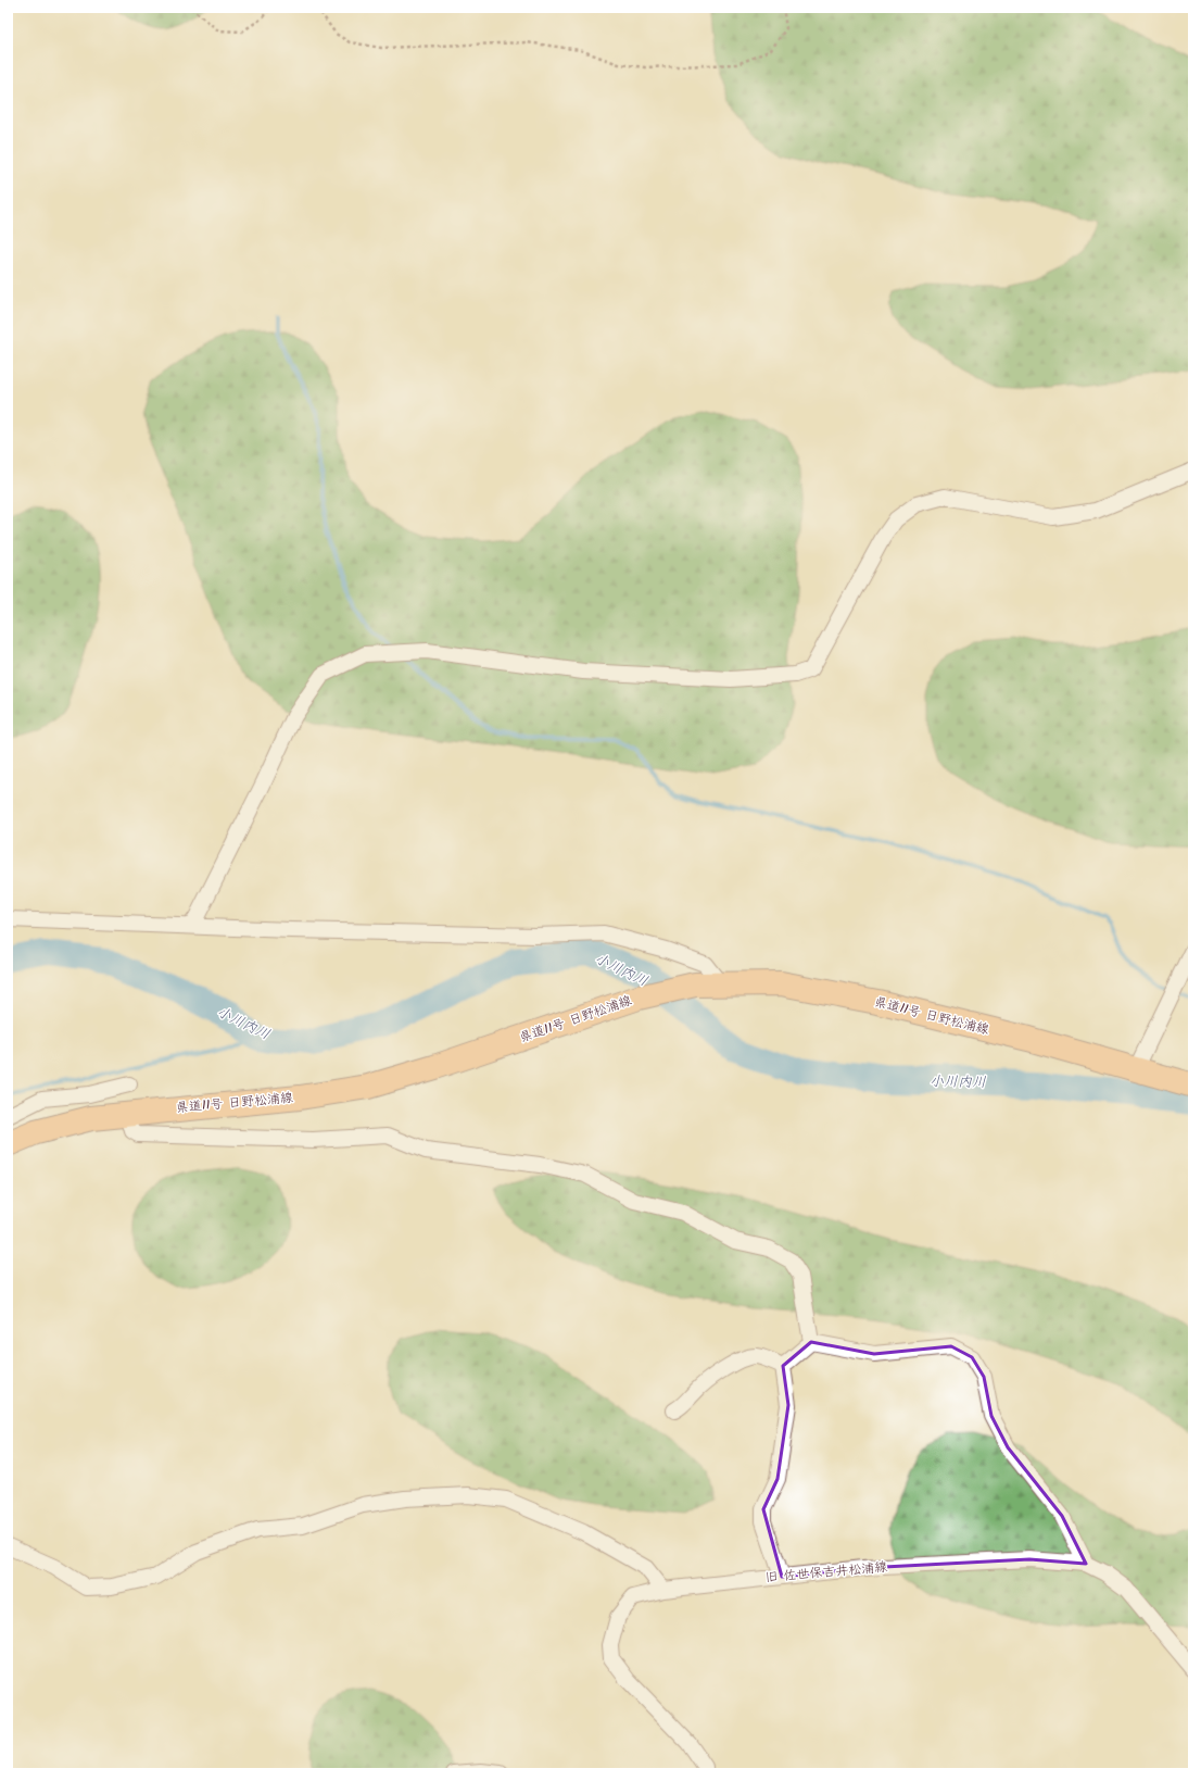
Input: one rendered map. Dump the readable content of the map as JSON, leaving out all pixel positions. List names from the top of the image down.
{
  "streets": {
    "main road": ["県道11号 日野松浦線"],
    "street": ["旧 佐世保吉井松浦線"]
  },
  "water": ["小川内川"]
}
